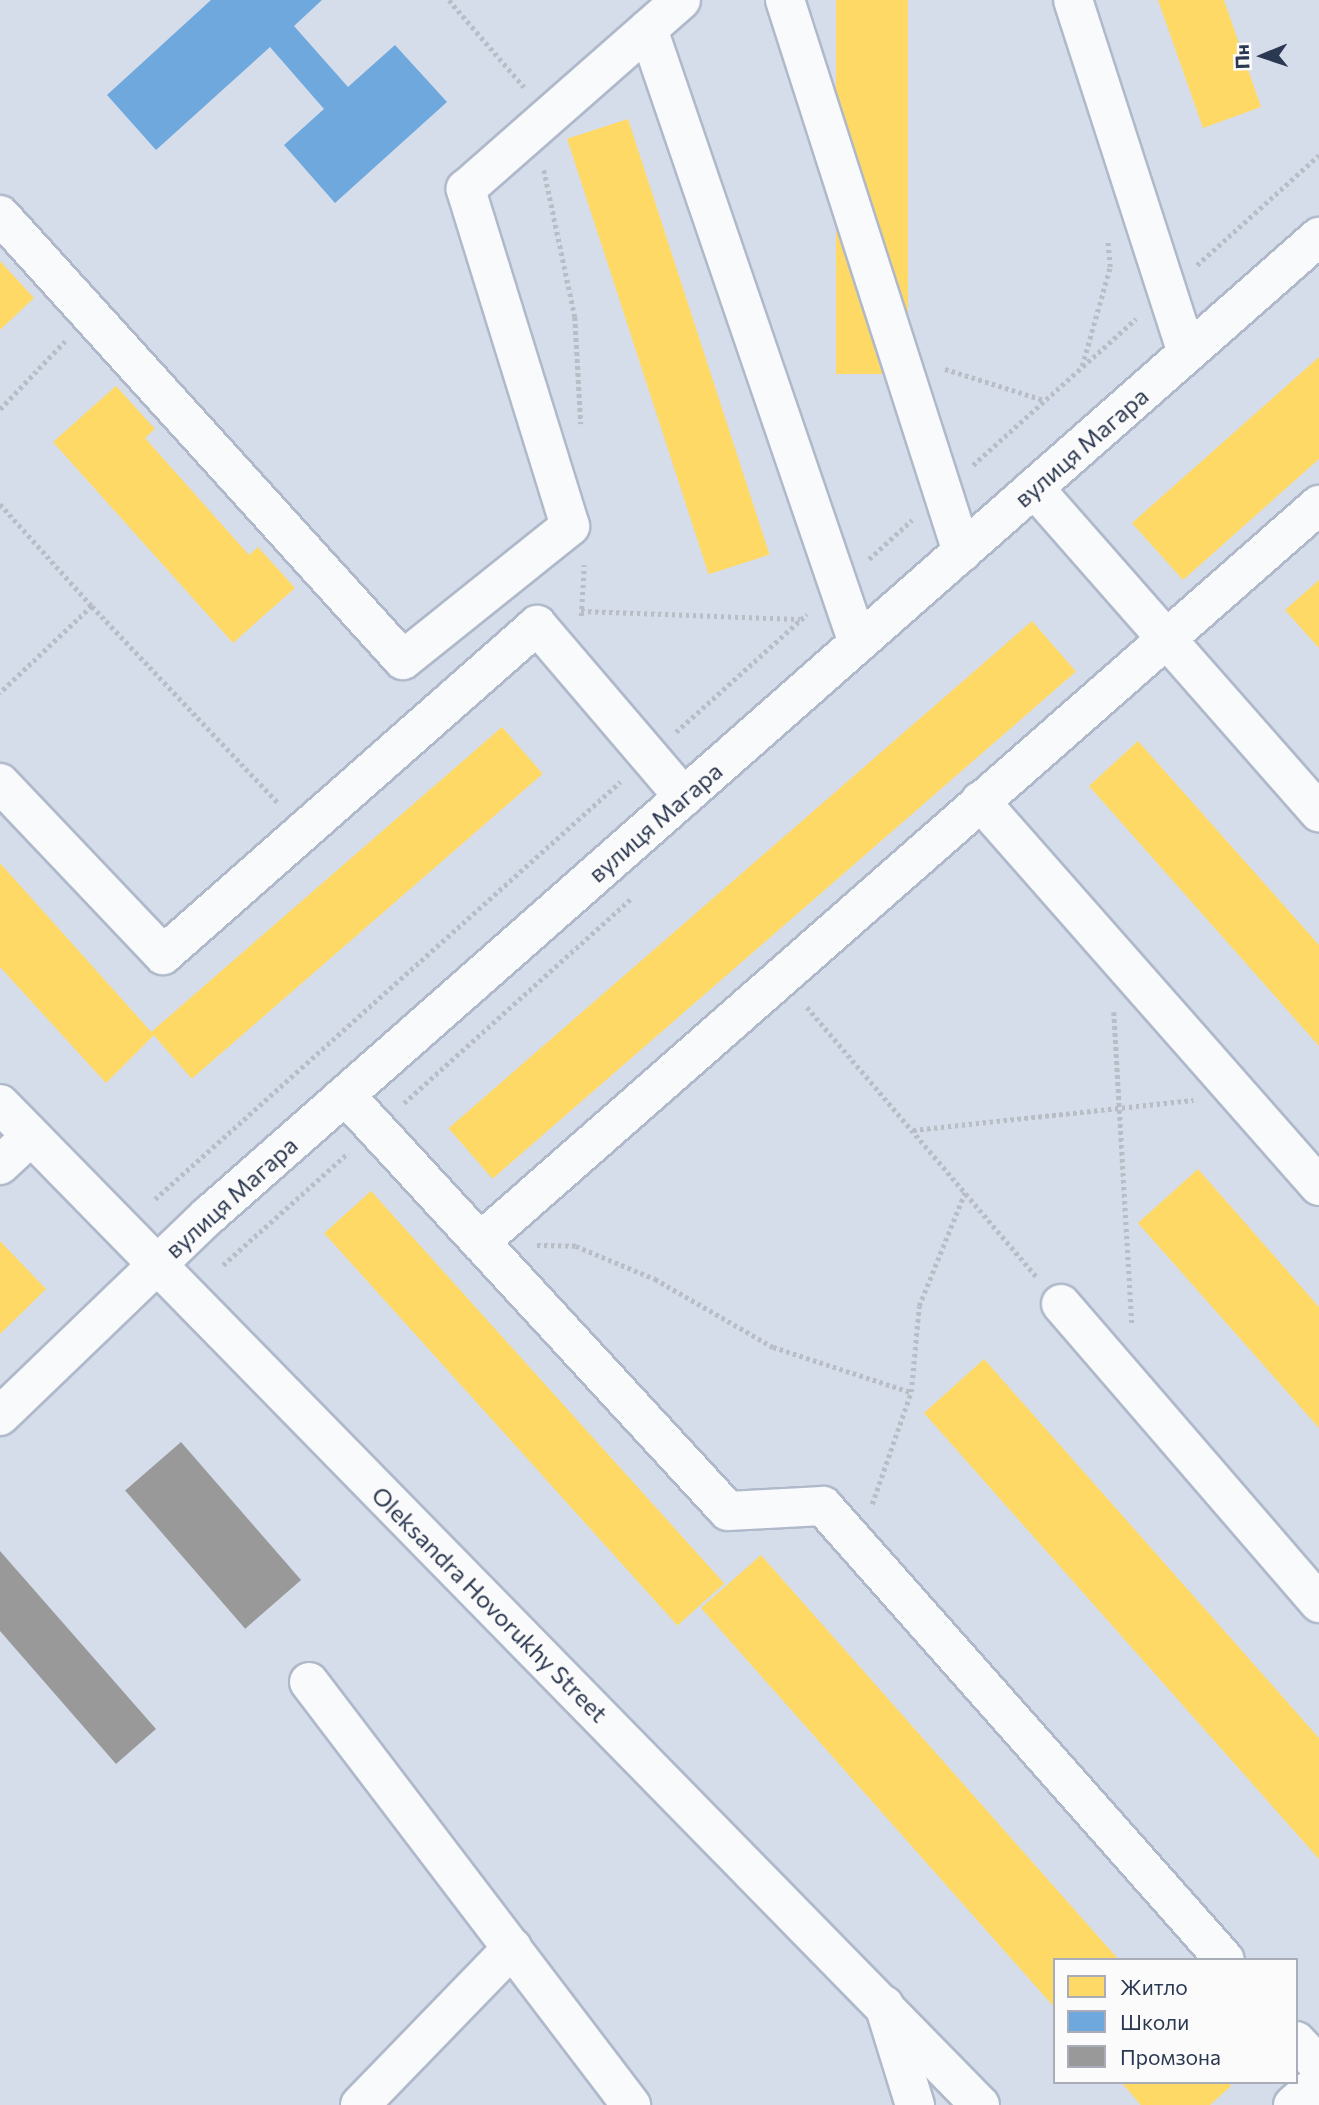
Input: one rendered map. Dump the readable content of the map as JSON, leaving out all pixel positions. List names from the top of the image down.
{
  "streets": {
    "street": ["вулиця Магара", "Oleksandra Hovorukhy Street"]
  },
  "crossings": [
    ["вулиця Магара", "Oleksandra Hovorukhy Street"]
  ],
  "legend": ["Житло", "Школи", "Промзона"],
  "north": "left"
}
